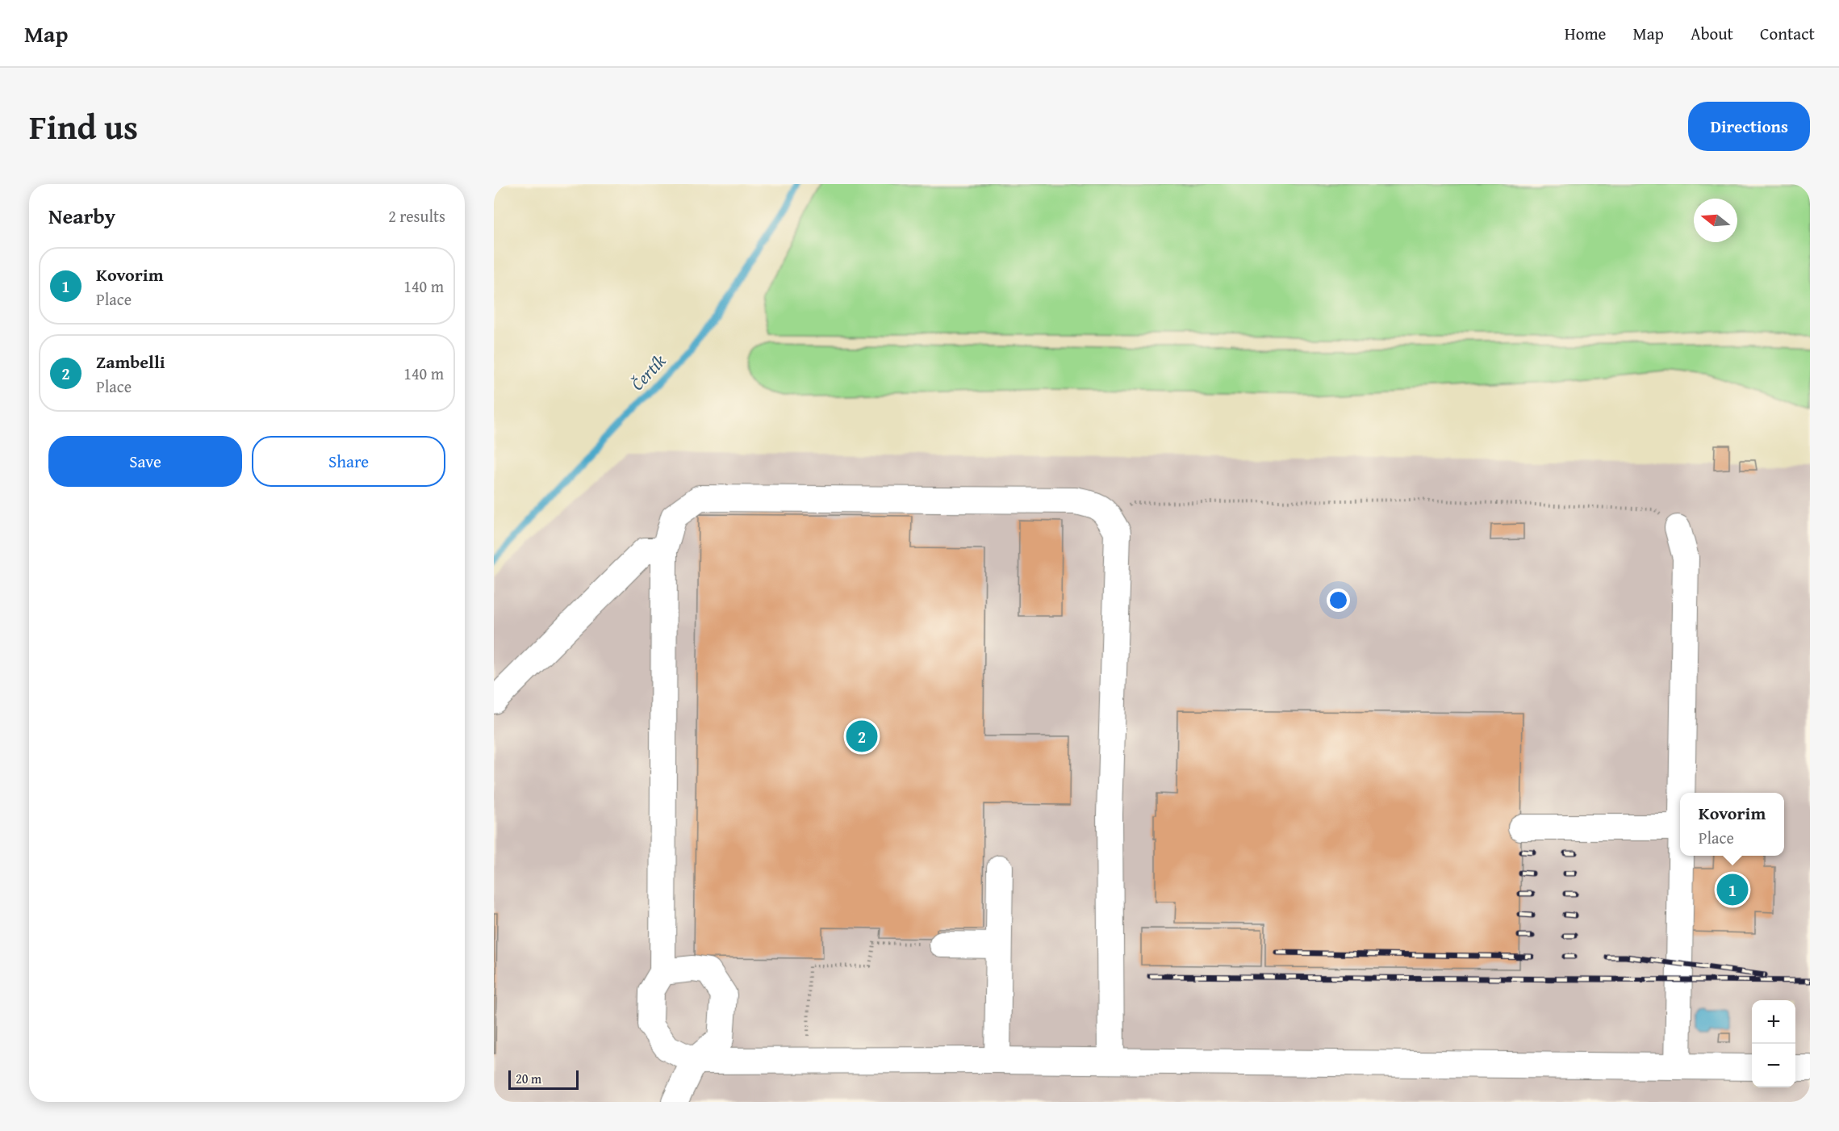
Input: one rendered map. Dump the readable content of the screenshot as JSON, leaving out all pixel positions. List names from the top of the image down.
{
  "water": ["Čertík"],
  "scale_bar": "20 m",
  "north": "left",
  "page": {
    "header": "Map",
    "nav": [
      "Home",
      "Map",
      "About",
      "Contact"
    ],
    "title": "Find us",
    "buttons": [
      "Directions",
      ["Save", "Share"]
    ],
    "heading": ["Nearby", "2 results"],
    "list": [
      {
        "mark": "1",
        "name": "Kovorim",
        "note": "Place",
        "value": "140 m"
      },
      {
        "mark": "2",
        "name": "Zambelli",
        "note": "Place",
        "value": "140 m"
      }
    ],
    "pins": ["2", "1"],
    "popup": ["Kovorim", "Place"],
    "map_buttons": ["+", "−"],
    "scale": "20 m"
  }
}
